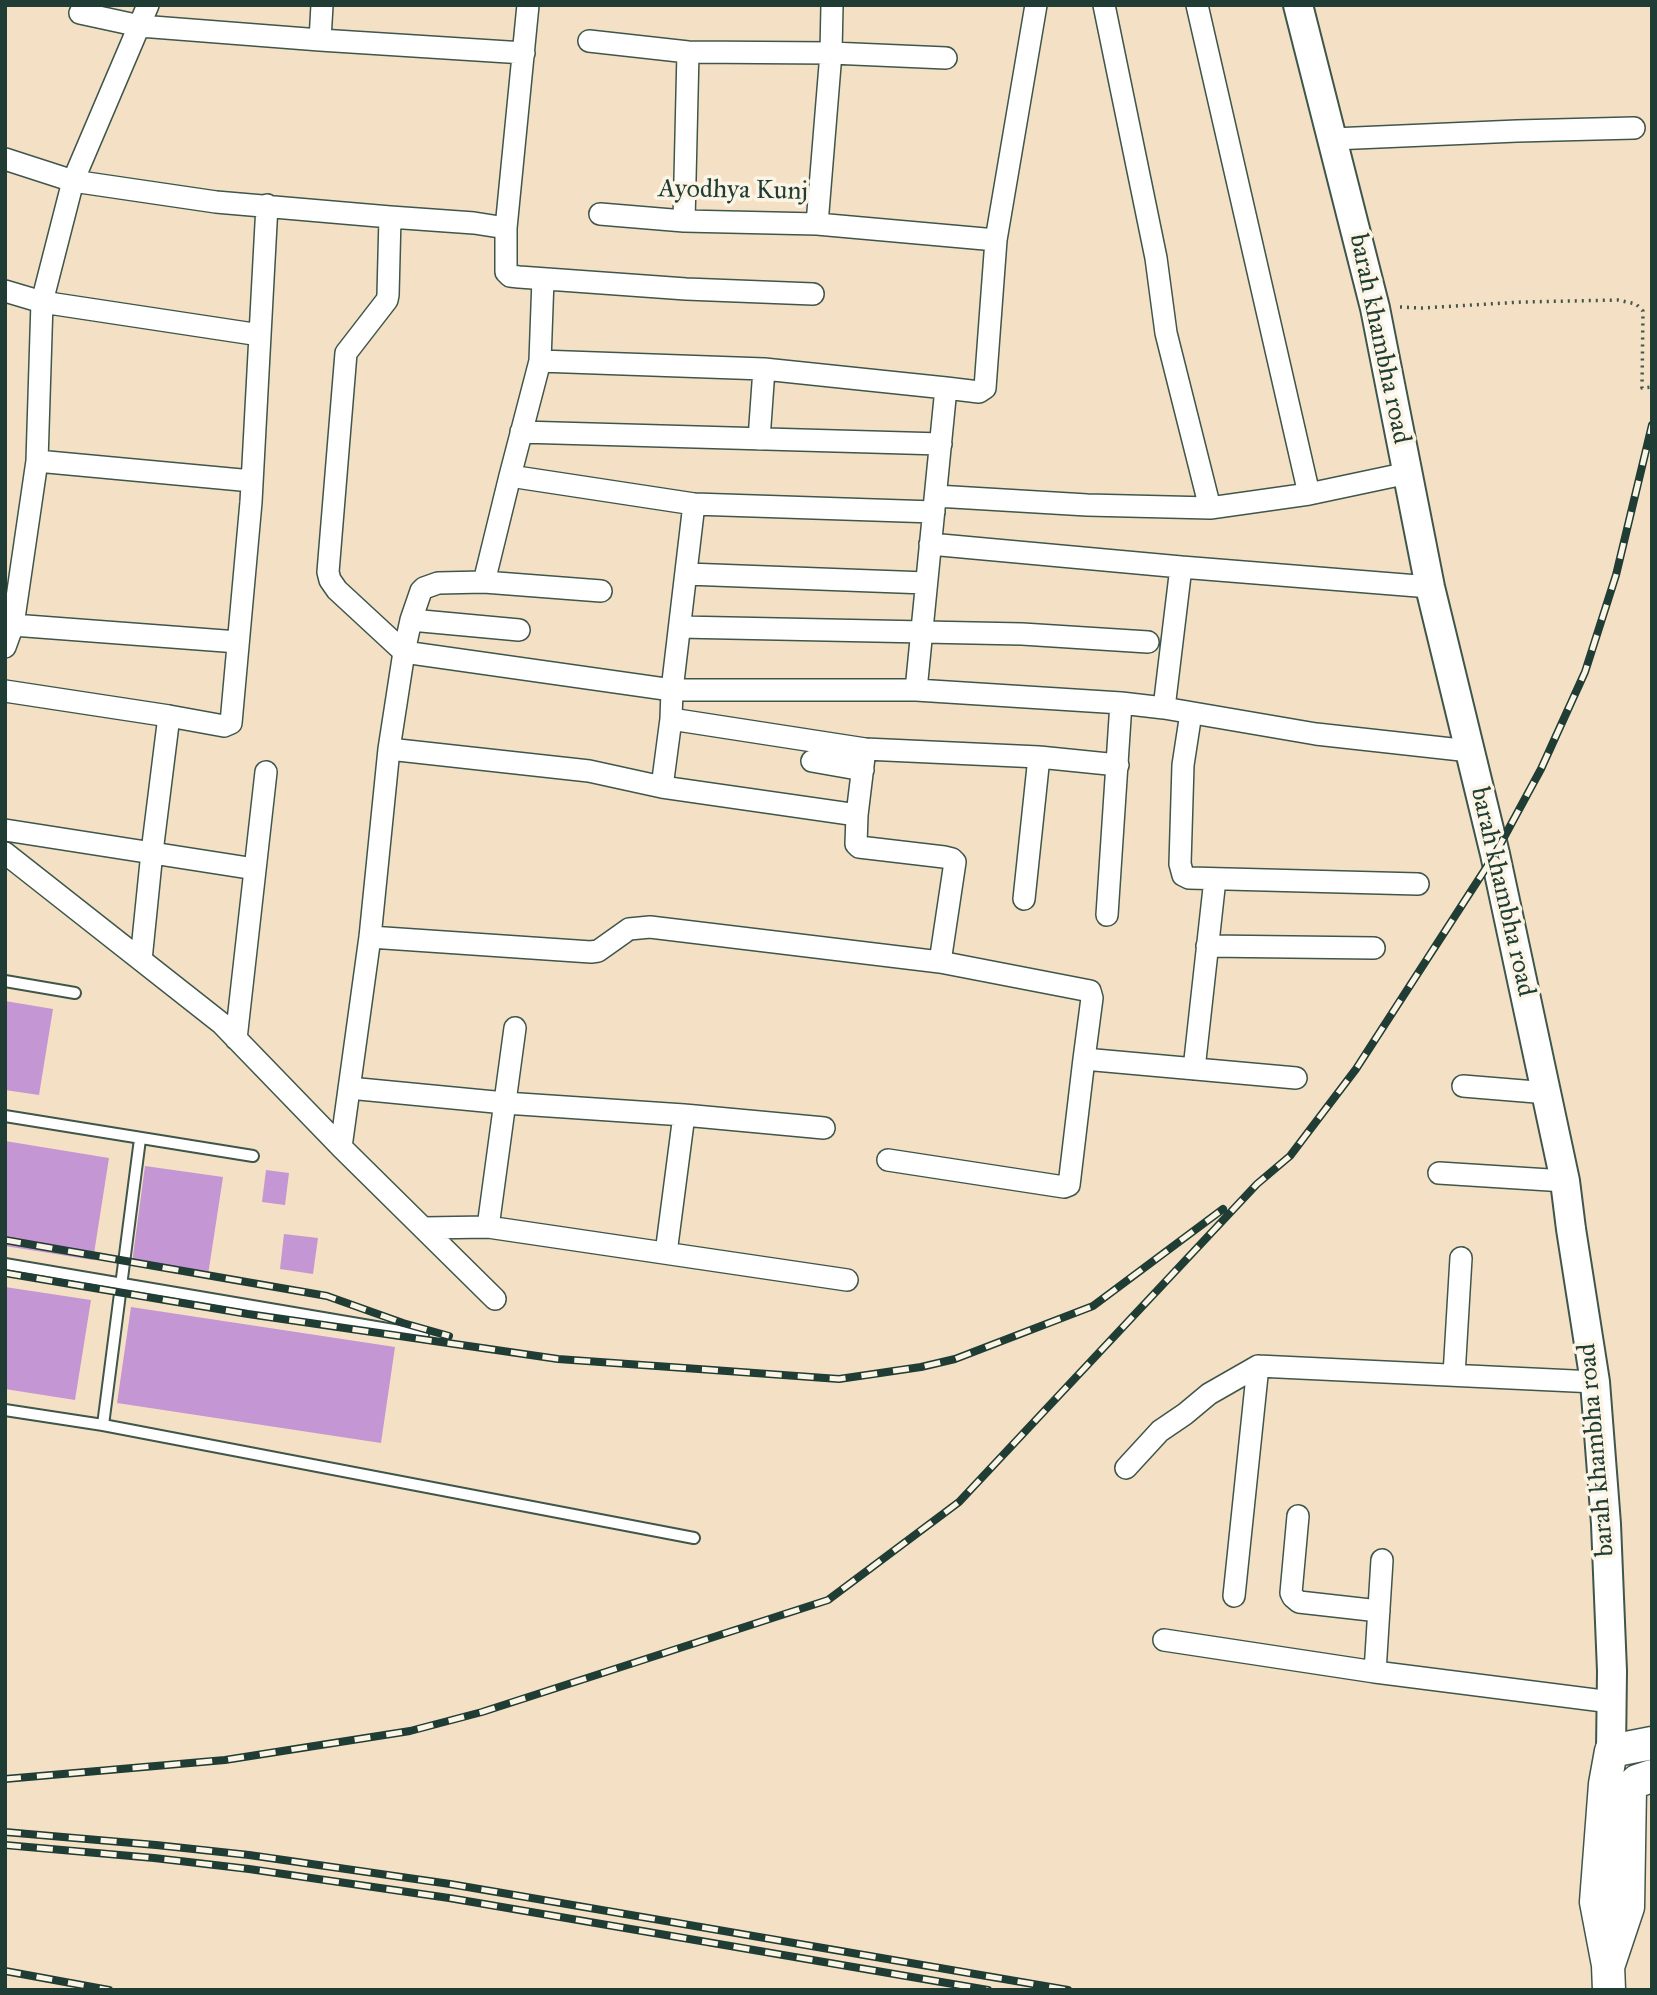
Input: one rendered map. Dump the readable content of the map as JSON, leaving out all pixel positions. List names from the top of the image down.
{
  "streets": {
    "street": ["Ayodhya Kunj", "barah khambha road"]
  }
}
